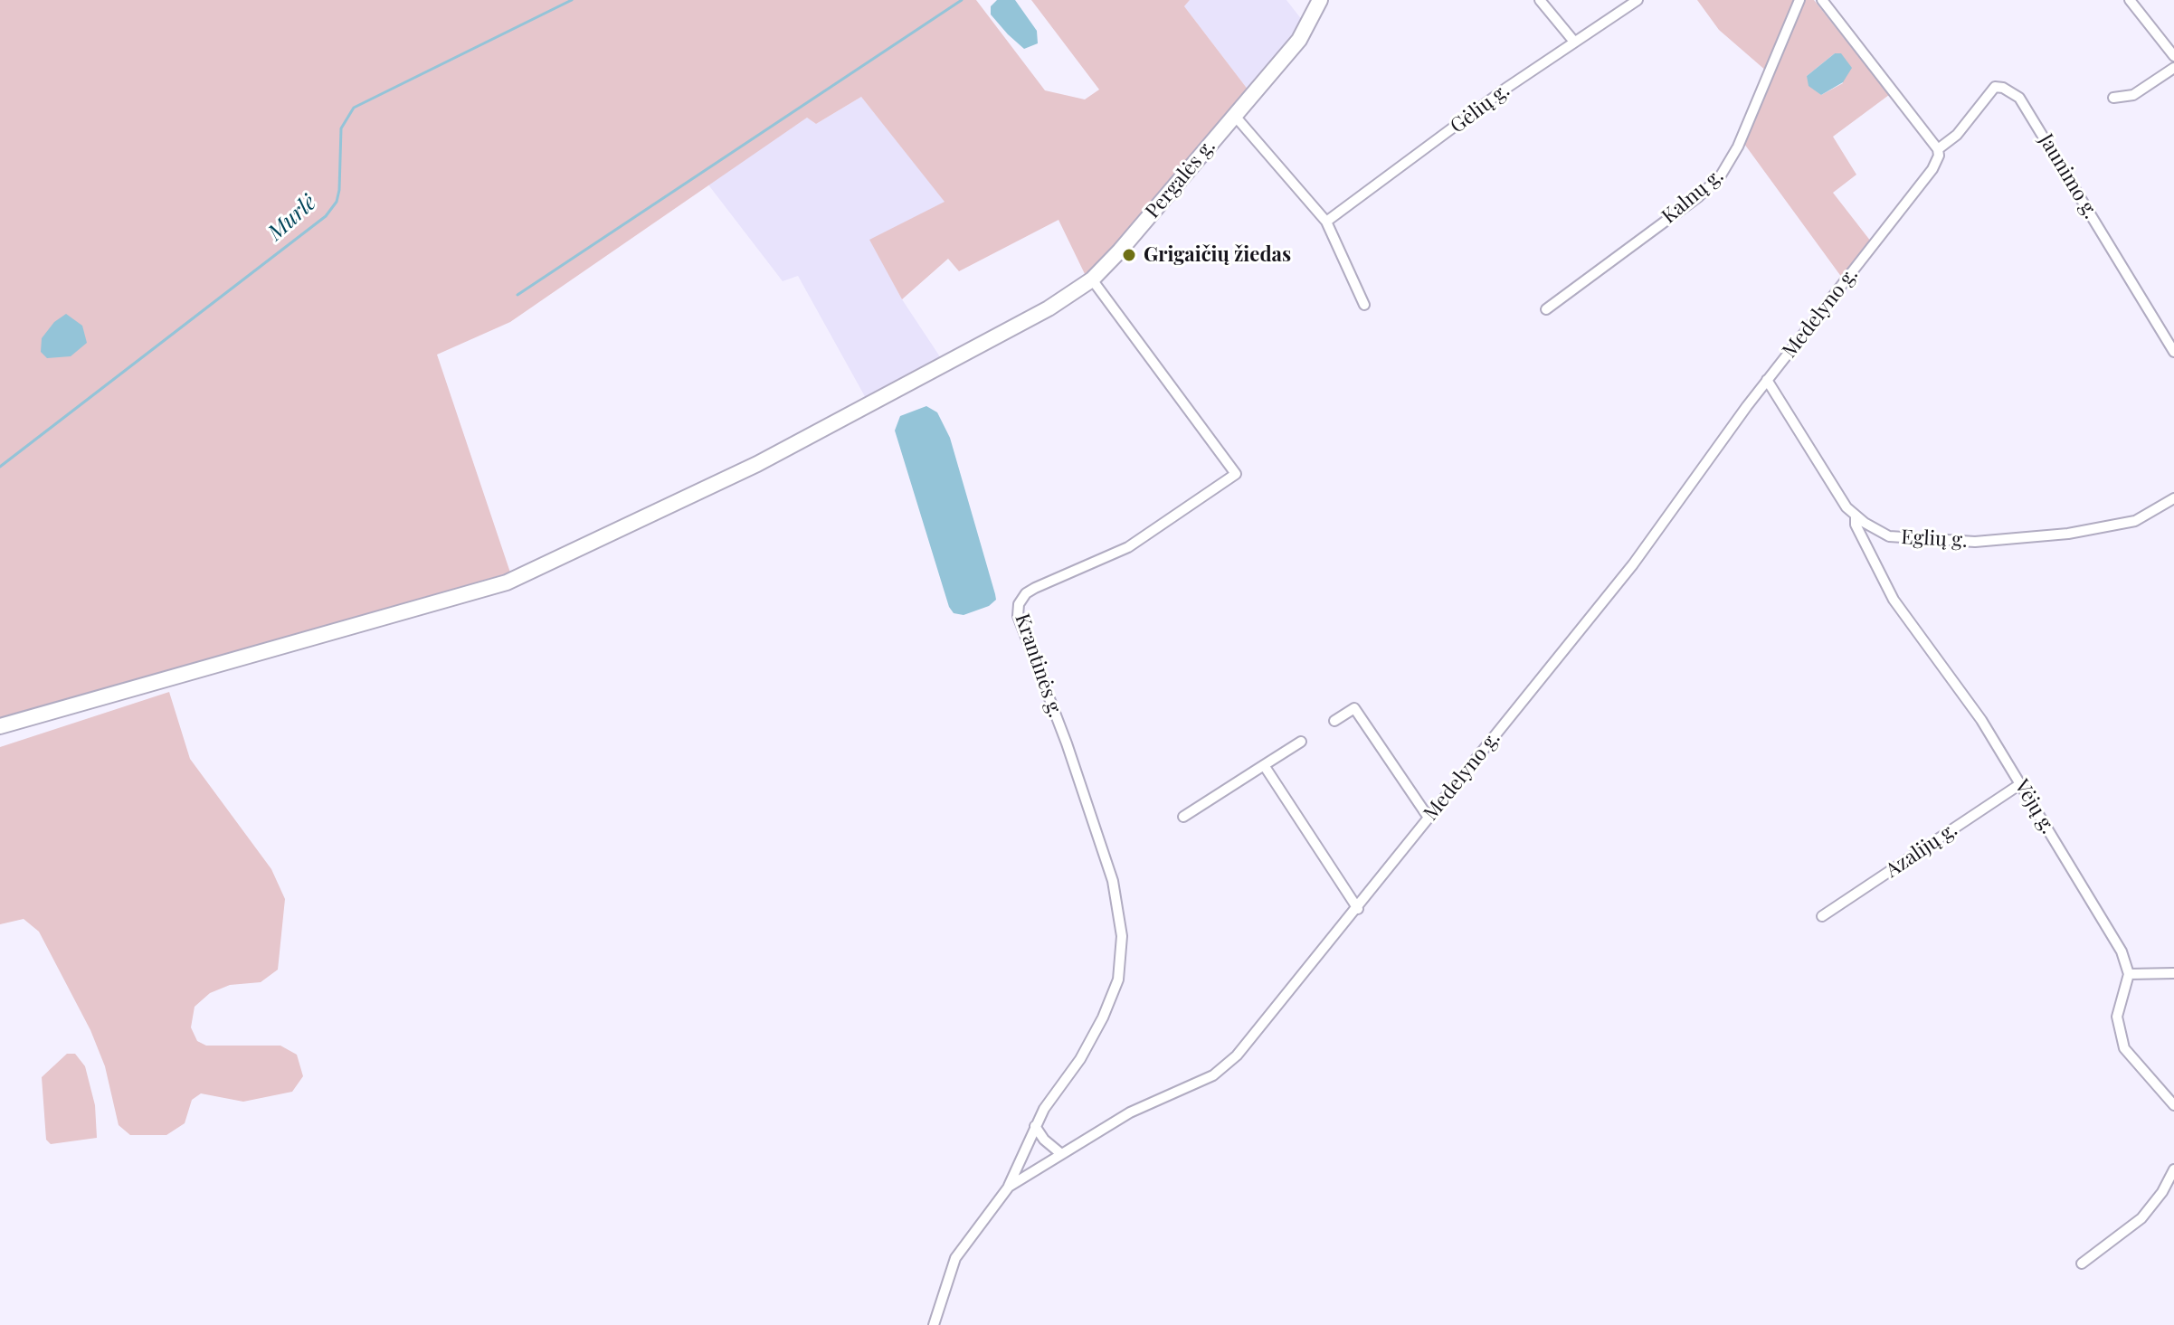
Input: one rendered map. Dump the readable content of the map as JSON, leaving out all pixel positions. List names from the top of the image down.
{
  "streets": {
    "main road": ["Pergalės g."],
    "street": [
      "Gėlių g.",
      "Jaunimo g.",
      "Kalnų g.",
      "Medelyno g.",
      "Eglių g.",
      "Krantinės g.",
      "Vėjų g.",
      "Azalijų g."
    ]
  },
  "crossings": [
    ["Jaunimo g.", "Medelyno g."],
    ["Pergalės g.", "Krantinės g."],
    ["Medelyno g.", "Eglių g."],
    ["Medelyno g.", "Krantinės g."],
    ["Eglių g.", "Vėjų g."],
    ["Vėjų g.", "Azalijų g."]
  ],
  "water": ["Murlė"],
  "places": ["Grigaičių žiedas"]
}
